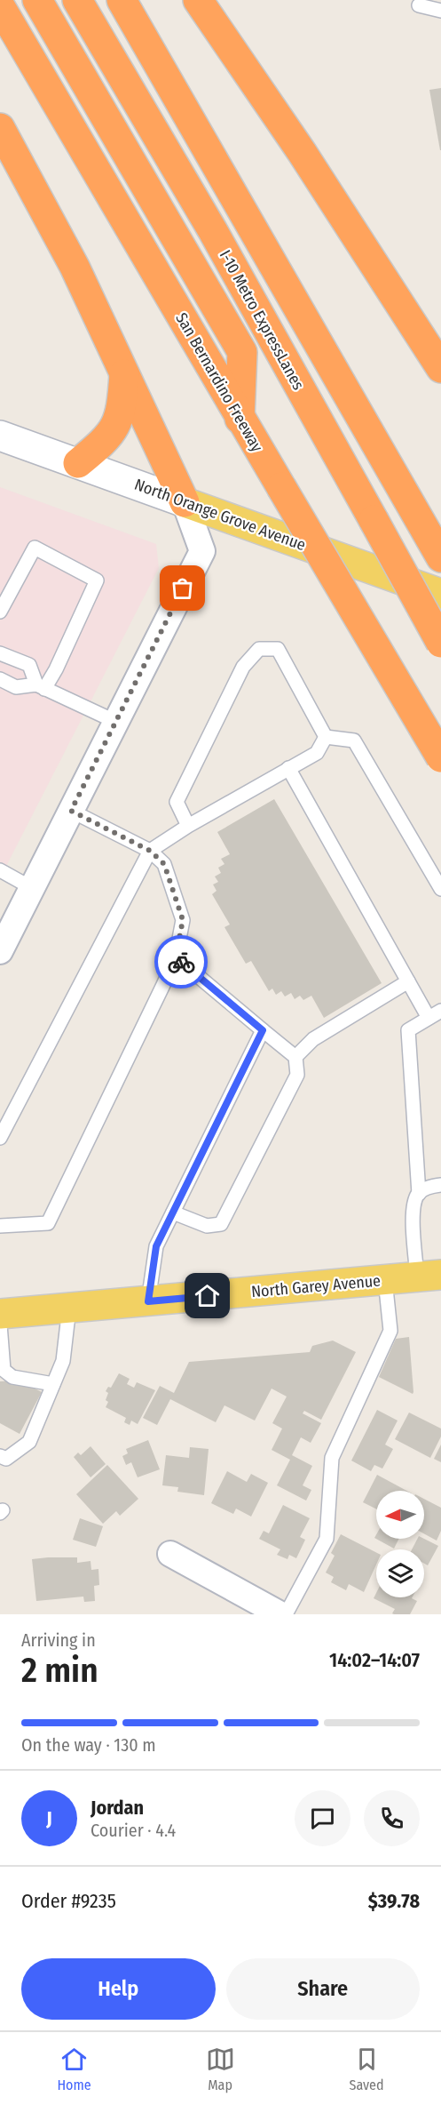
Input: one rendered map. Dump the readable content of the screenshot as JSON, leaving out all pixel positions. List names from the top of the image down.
{
  "streets": {
    "highway": ["I-10 Metro ExpressLanes", "San Bernardino Freeway"],
    "main road": ["North Orange Grove Avenue", "North Garey Avenue"]
  },
  "crossings": [
    ["I-10 Metro ExpressLanes", "San Bernardino Freeway"]
  ],
  "north": "left",
  "page": {
    "heading": ["2 min", "Arriving in", "14:02–14:07"],
    "panel": [
      "Jordan",
      "Courier · 4.4",
      "Order #9235",
      "$39.78"
    ],
    "bar": "On the way · 130 m",
    "round": "J",
    "buttons": ["Help", "Share"],
    "tabs": ["Home", "Map", "Saved"]
  }
}
